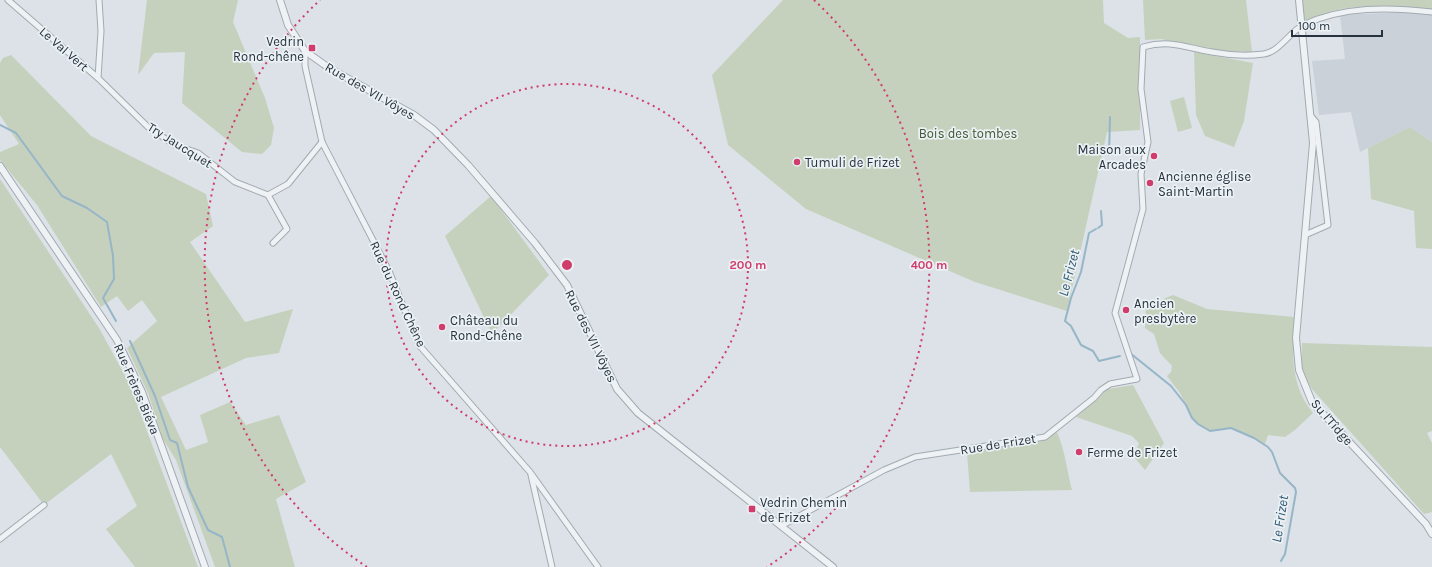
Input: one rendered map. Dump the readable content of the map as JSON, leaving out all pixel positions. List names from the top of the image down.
{
  "streets": {
    "street": [
      "Le Val Vert",
      "Rue des VII Vôyes",
      "Try Jaucquet",
      "Rue du Rond Chêne",
      "Rue Frères Biéva",
      "Su l'Tîdge",
      "Rue de Frizet"
    ]
  },
  "crossings": [
    ["Le Val Vert", "Try Jaucquet"],
    ["Rue des VII Vôyes", "Rue du Rond Chêne"],
    ["Rue des VII Vôyes", "Rue de Frizet"],
    ["Su l'Tîdge", "Rue de Frizet"]
  ],
  "water": ["Le Frizet"],
  "parks": ["Bois des tombes"],
  "places": {
    "transit": ["Vedrin Rond-chêne", "Vedrin Chemin de Frizet"],
    "other": [
      "Maison aux Arcades",
      "Tumuli de Frizet",
      "Ancienne église Saint-Martin",
      "Ancien presbytère",
      "Château du Rond-Chêne",
      "Ferme de Frizet"
    ]
  },
  "scale_bar": "100 m",
  "rings": ["200 m", "400 m"]
}
